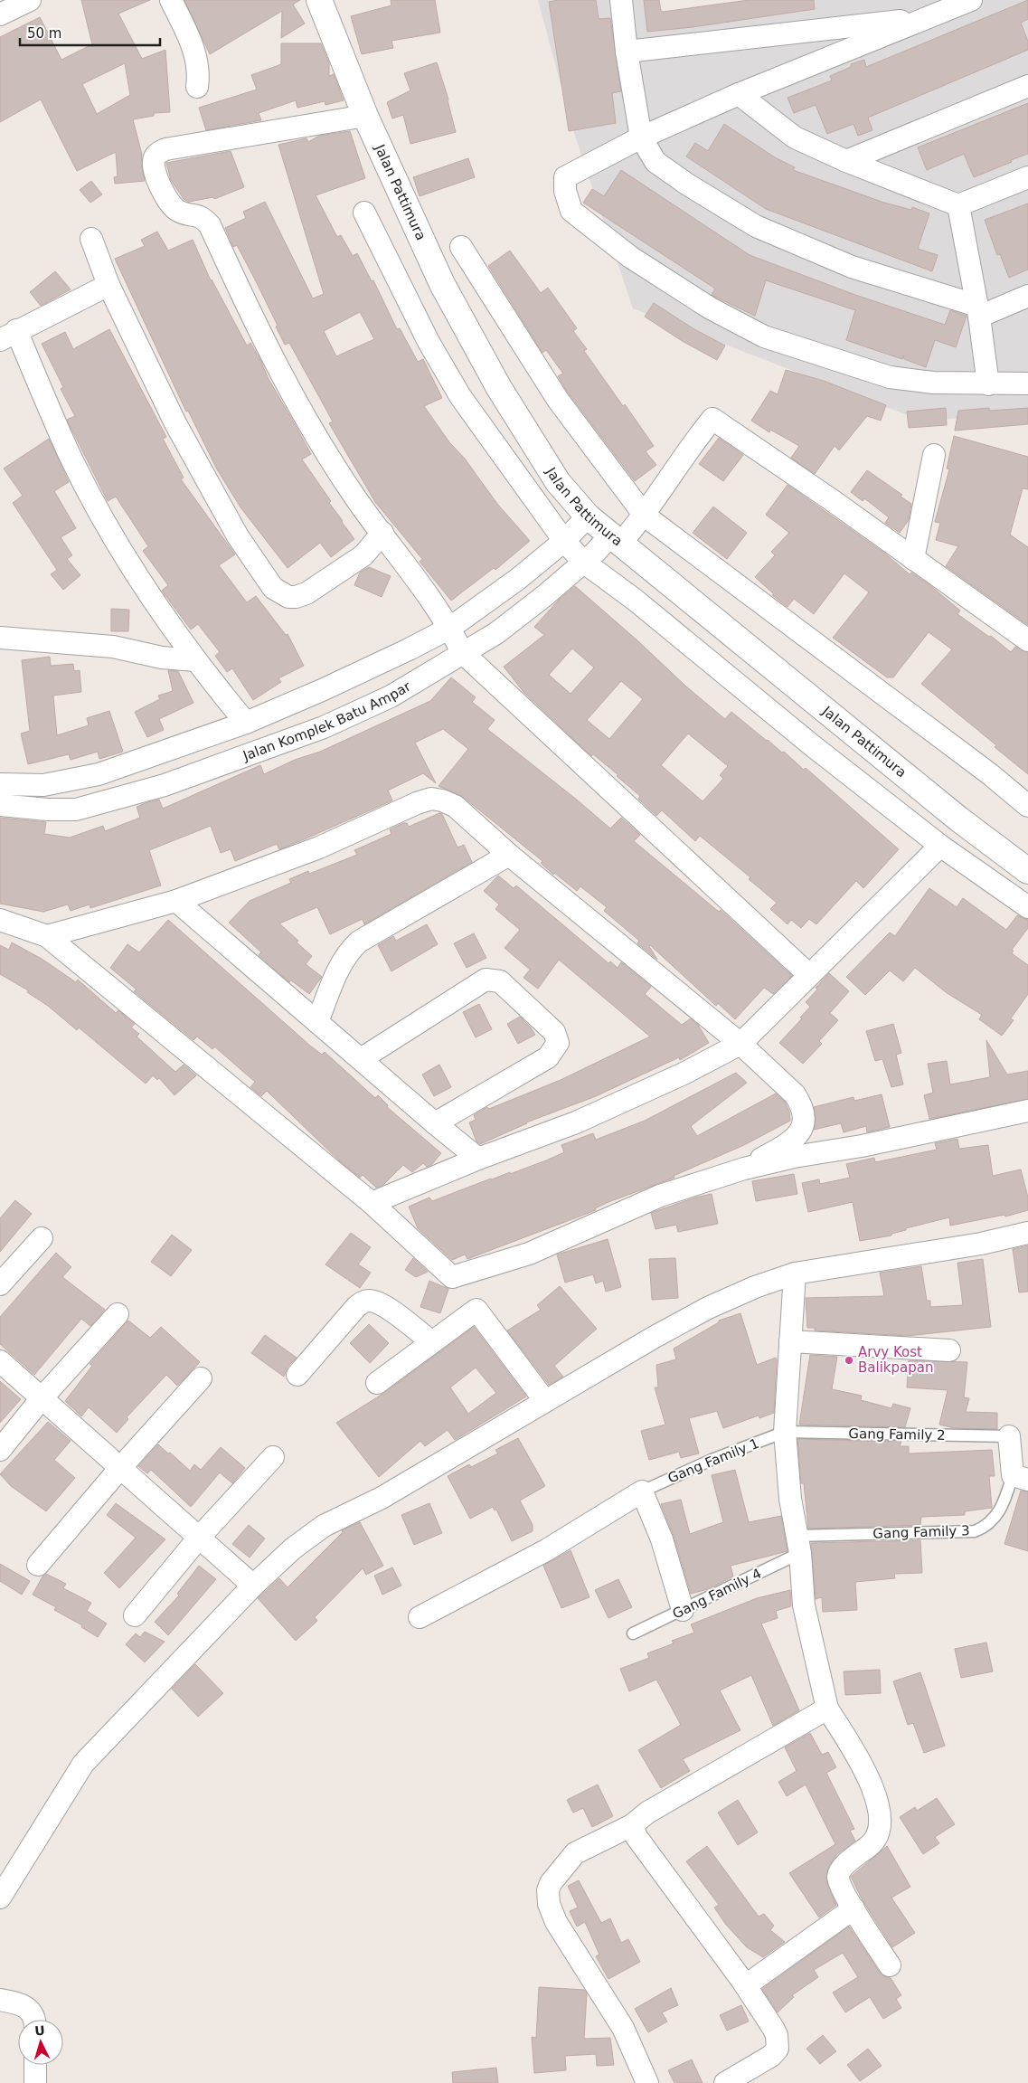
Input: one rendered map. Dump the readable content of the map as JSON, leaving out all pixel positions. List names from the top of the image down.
{
  "streets": {
    "street": ["Jalan Pattimura", "Jalan Komplek Batu Ampar"],
    "lane": [
      "Gang Family 2",
      "Gang Family 1",
      "Gang Family 3",
      "Gang Family 4"
    ]
  },
  "crossings": [
    ["Jalan Pattimura", "Jalan Komplek Batu Ampar"],
    ["Gang Family 2", "Gang Family 1"],
    ["Gang Family 3", "Gang Family 4"]
  ],
  "places": ["Arvy Kost Balikpapan"],
  "scale_bar": "50 m",
  "north": "top"
}
